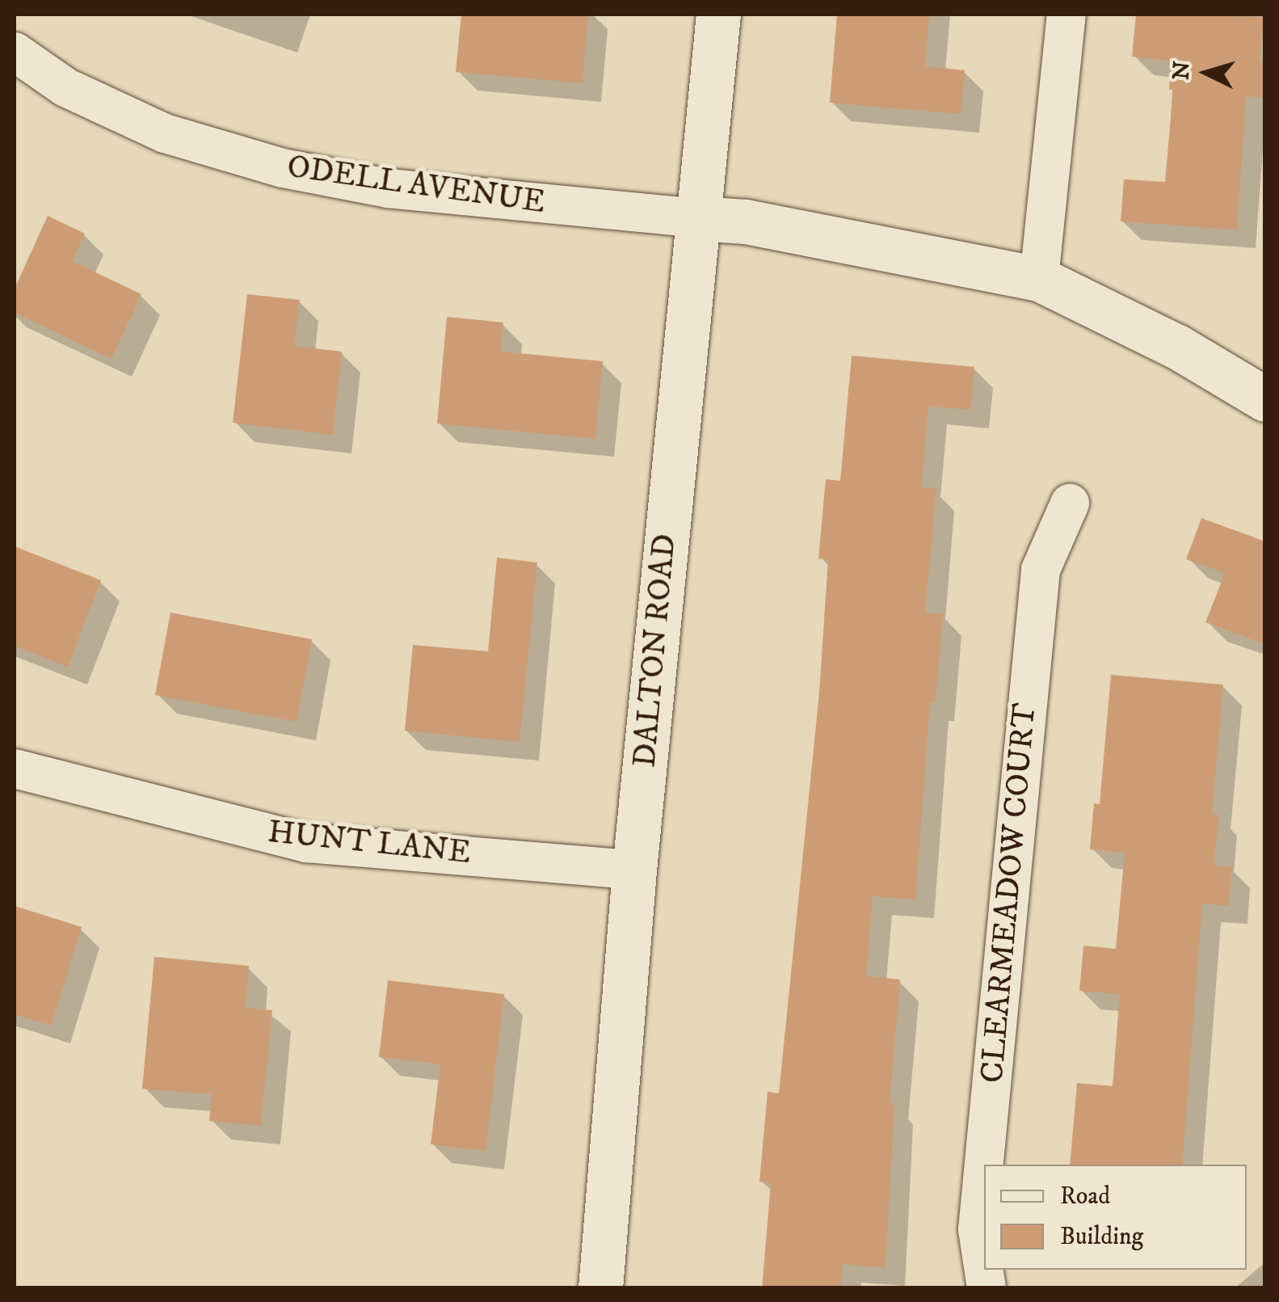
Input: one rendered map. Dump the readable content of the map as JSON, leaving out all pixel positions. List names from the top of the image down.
{
  "streets": {
    "street": [
      "ODELL AVENUE",
      "DALTON ROAD",
      "HUNT LANE",
      "CLEARMEADOW COURT"
    ]
  },
  "crossings": [
    ["ODELL AVENUE", "DALTON ROAD"],
    ["DALTON ROAD", "HUNT LANE"]
  ],
  "legend": ["Road", "Building"],
  "north": "left"
}
